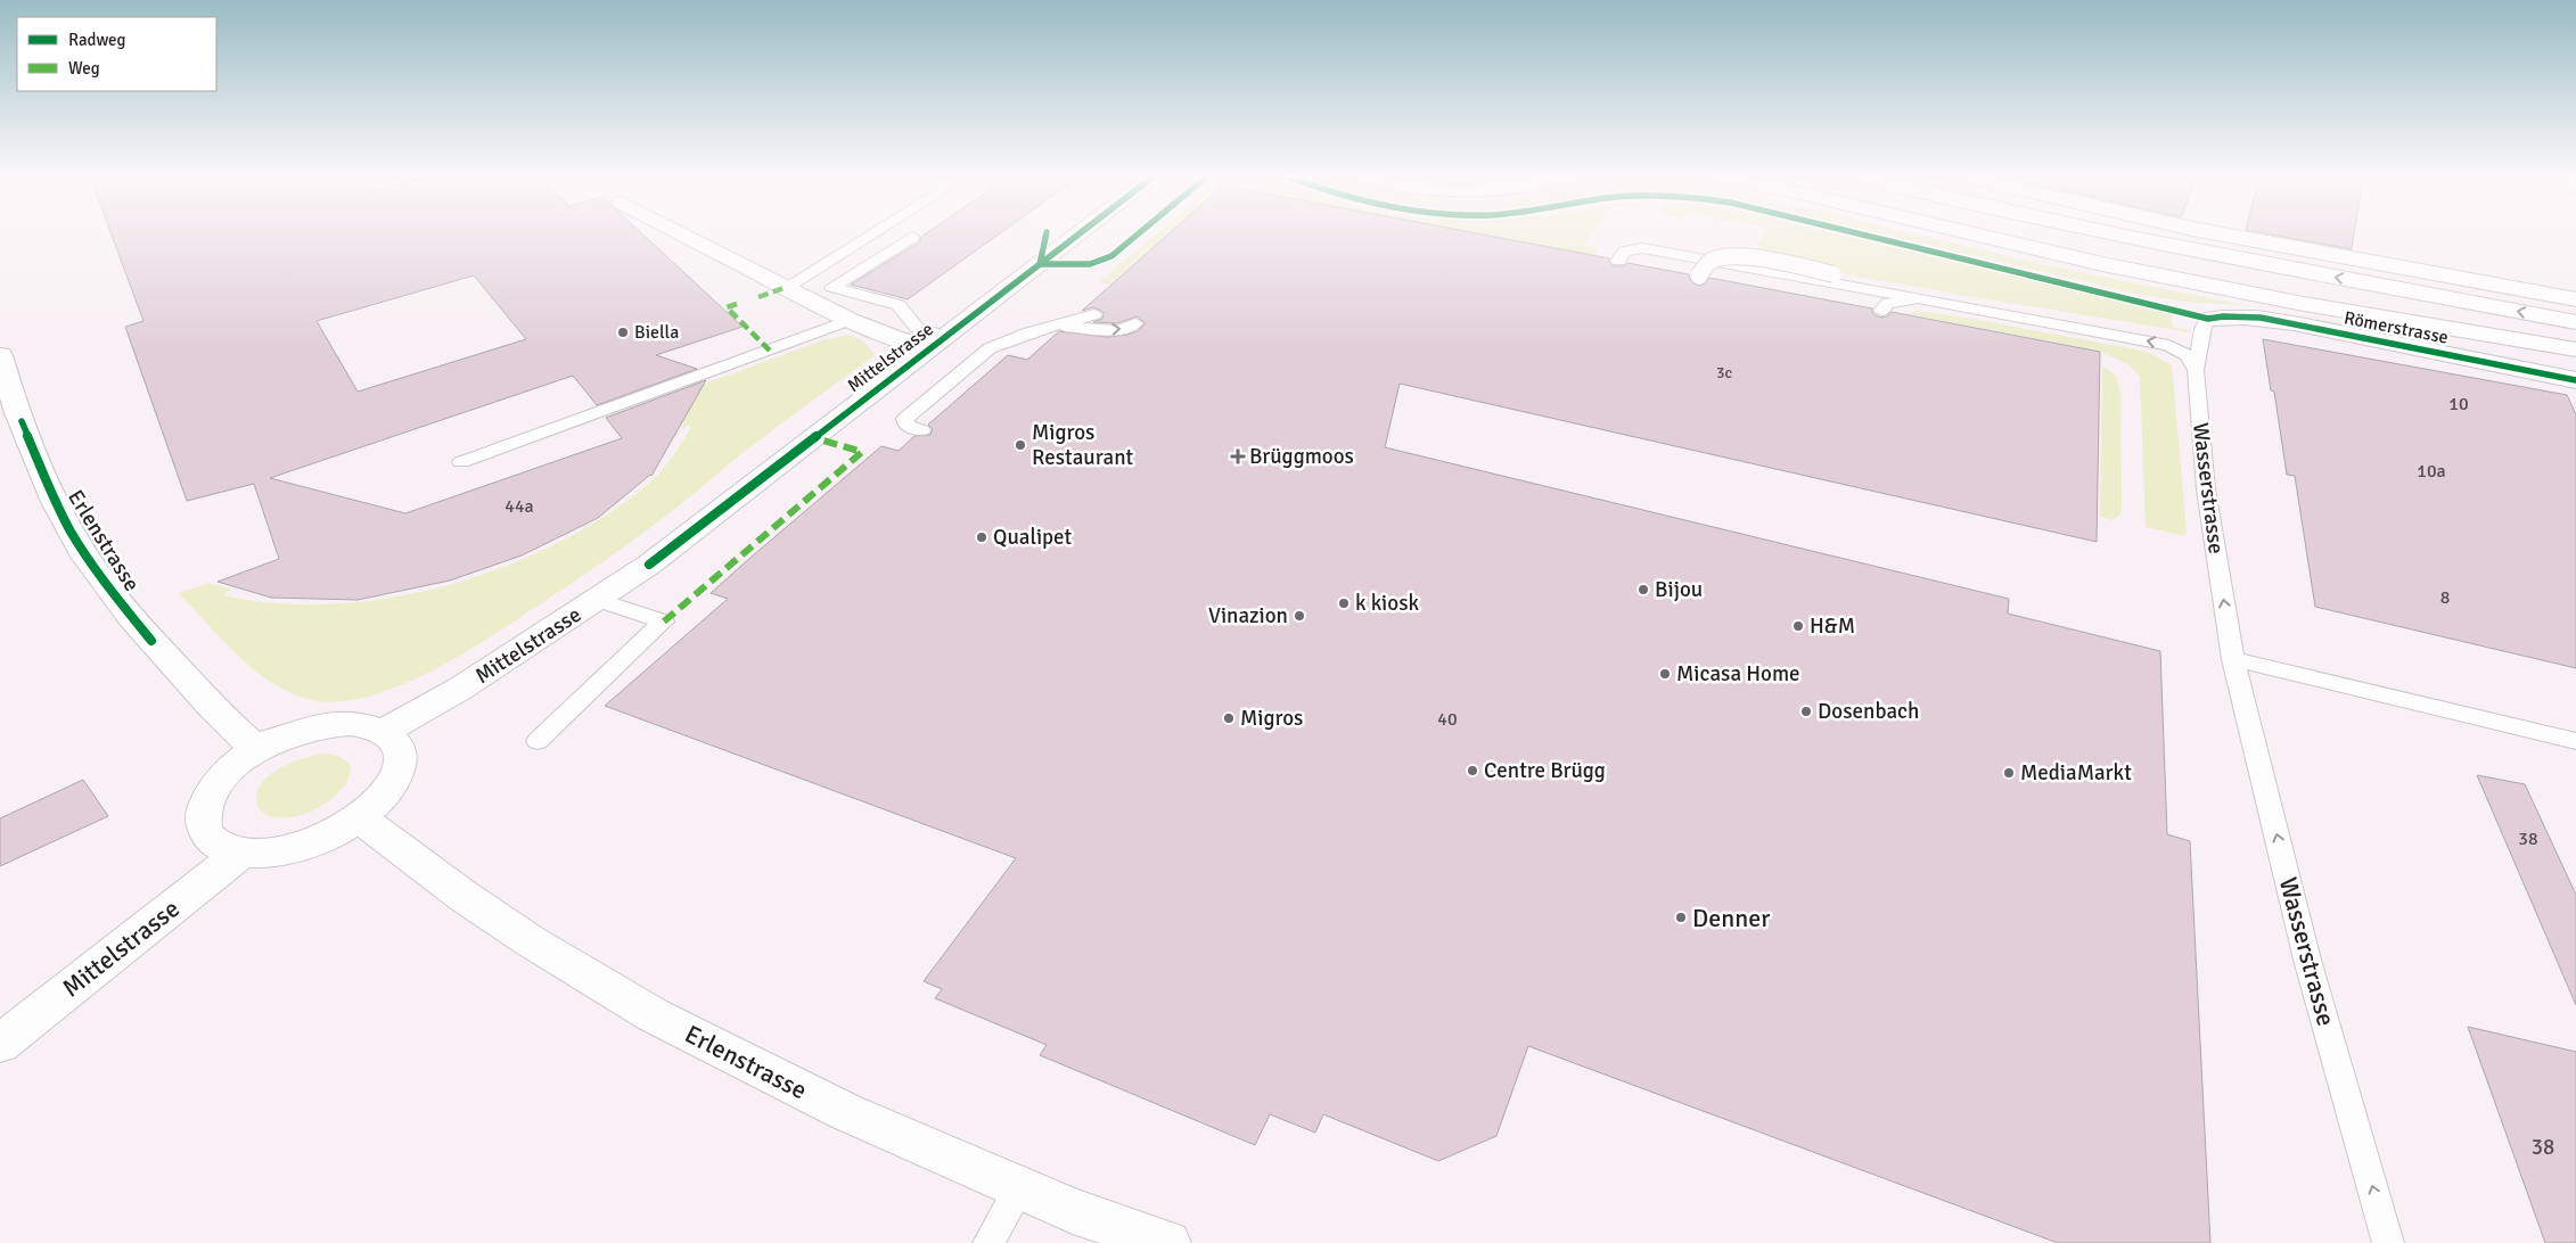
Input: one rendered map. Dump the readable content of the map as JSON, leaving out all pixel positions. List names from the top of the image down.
{
  "streets": {
    "main road": ["Römerstrasse", "Mittelstrasse", "Erlenstrasse"],
    "lane": ["Wasserstrasse"]
  },
  "crossings": [
    ["Römerstrasse", "Wasserstrasse"]
  ],
  "one_way": ["Wasserstrasse"],
  "places": {
    "other": [
      "Biella",
      "Migros Restaurant",
      "Qualipet",
      "Bijou",
      "k kiosk",
      "Vinazion",
      "H&M",
      "Micasa Home",
      "Dosenbach",
      "Migros",
      "Centre Brügg",
      "MediaMarkt",
      "Denner"
    ],
    "health": ["Brüggmoos"]
  },
  "house_numbers": [
    "3c",
    "10",
    "10a",
    "44a",
    "8",
    "40",
    "38",
    "38"
  ],
  "legend": ["Radweg", "Weg"]
}
